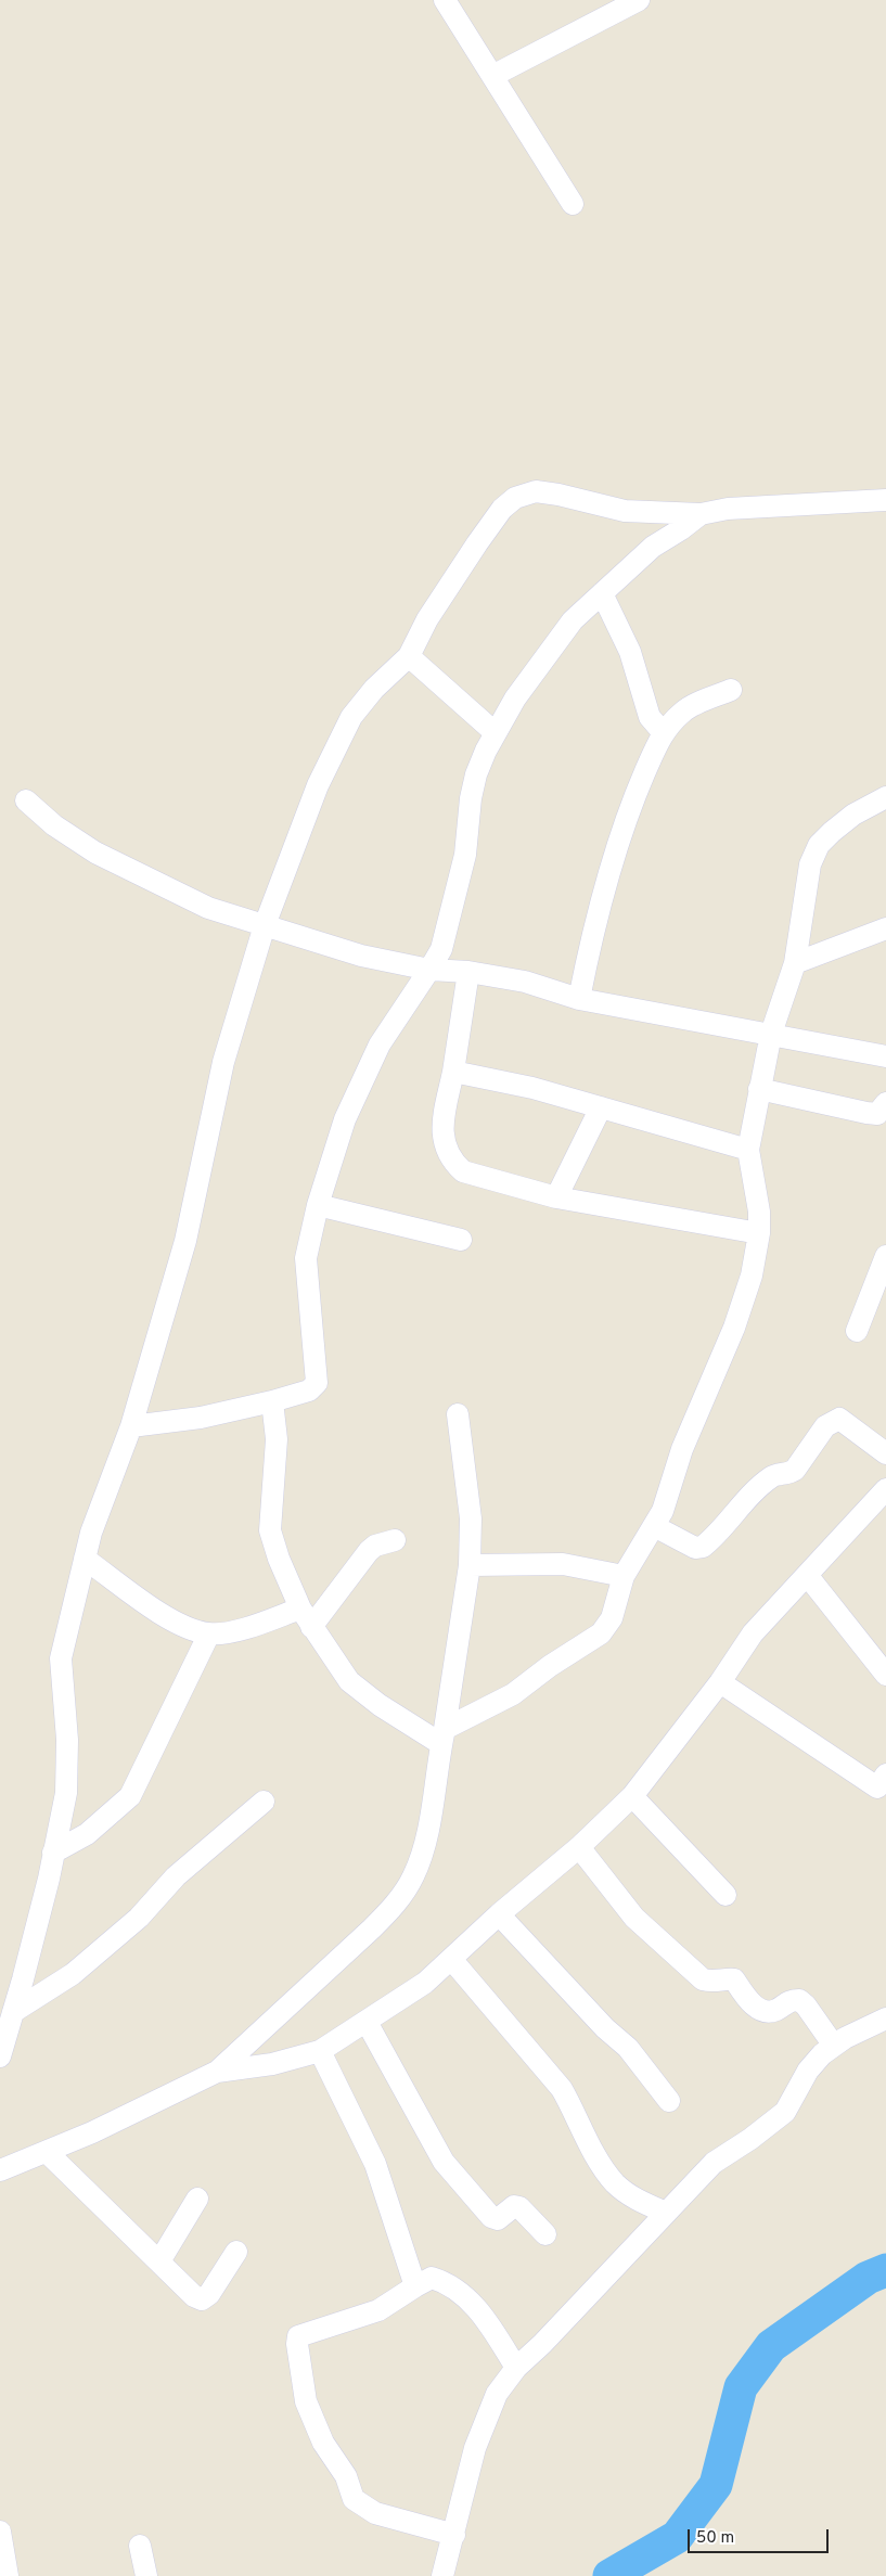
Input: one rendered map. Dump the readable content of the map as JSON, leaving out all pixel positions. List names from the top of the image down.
{
  "scale_bar": "50 m"
}
